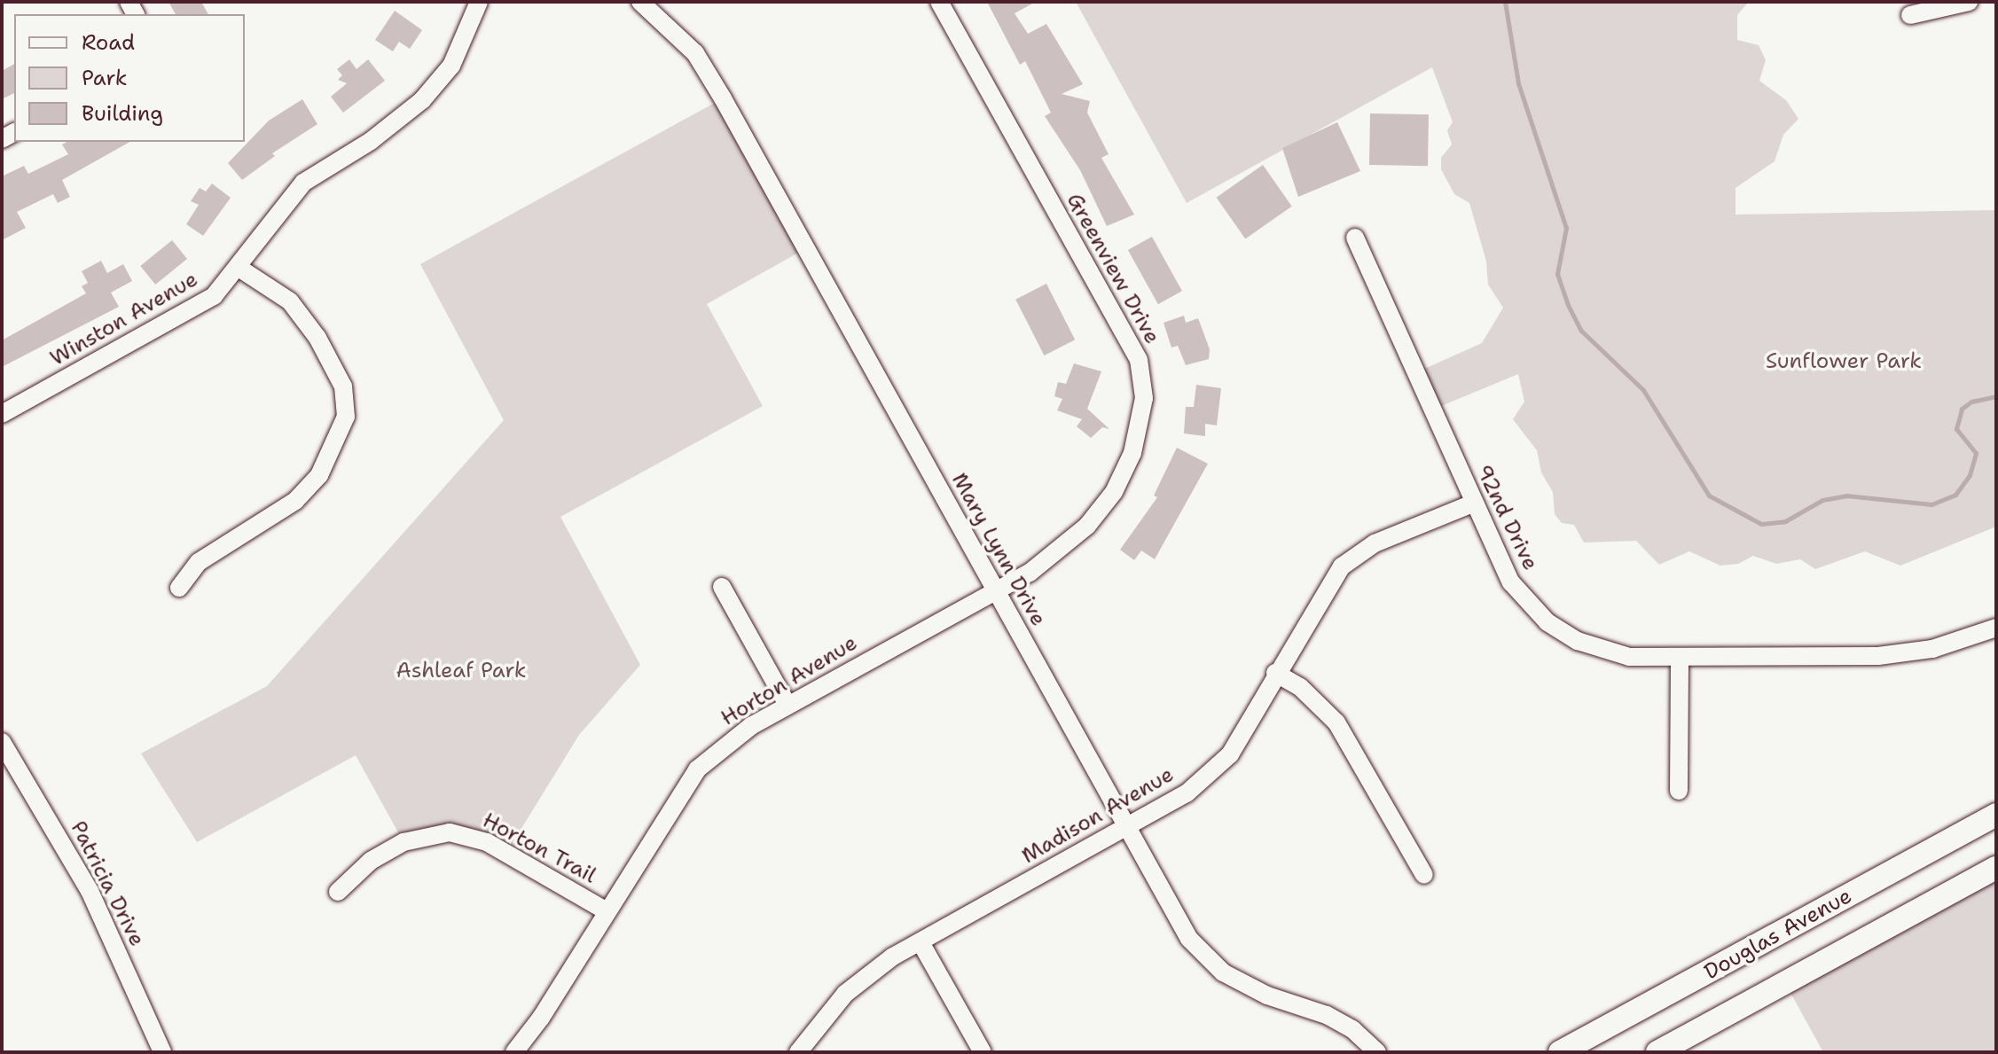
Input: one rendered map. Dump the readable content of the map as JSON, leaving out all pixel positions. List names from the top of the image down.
{
  "streets": {
    "main road": ["Douglas Avenue"],
    "street": [
      "Greenview Drive",
      "Winston Avenue",
      "92nd Drive",
      "Mary Lynn Drive",
      "Horton Avenue",
      "Madison Avenue",
      "Horton Trail",
      "Patricia Drive"
    ]
  },
  "crossings": [
    ["Greenview Drive", "Horton Avenue"],
    ["92nd Drive", "Madison Avenue"],
    ["Mary Lynn Drive", "Horton Avenue"],
    ["Mary Lynn Drive", "Madison Avenue"],
    ["Horton Avenue", "Horton Trail"]
  ],
  "parks": ["Sunflower Park", "Ashleaf Park"],
  "legend": ["Road", "Park", "Building"]
}
